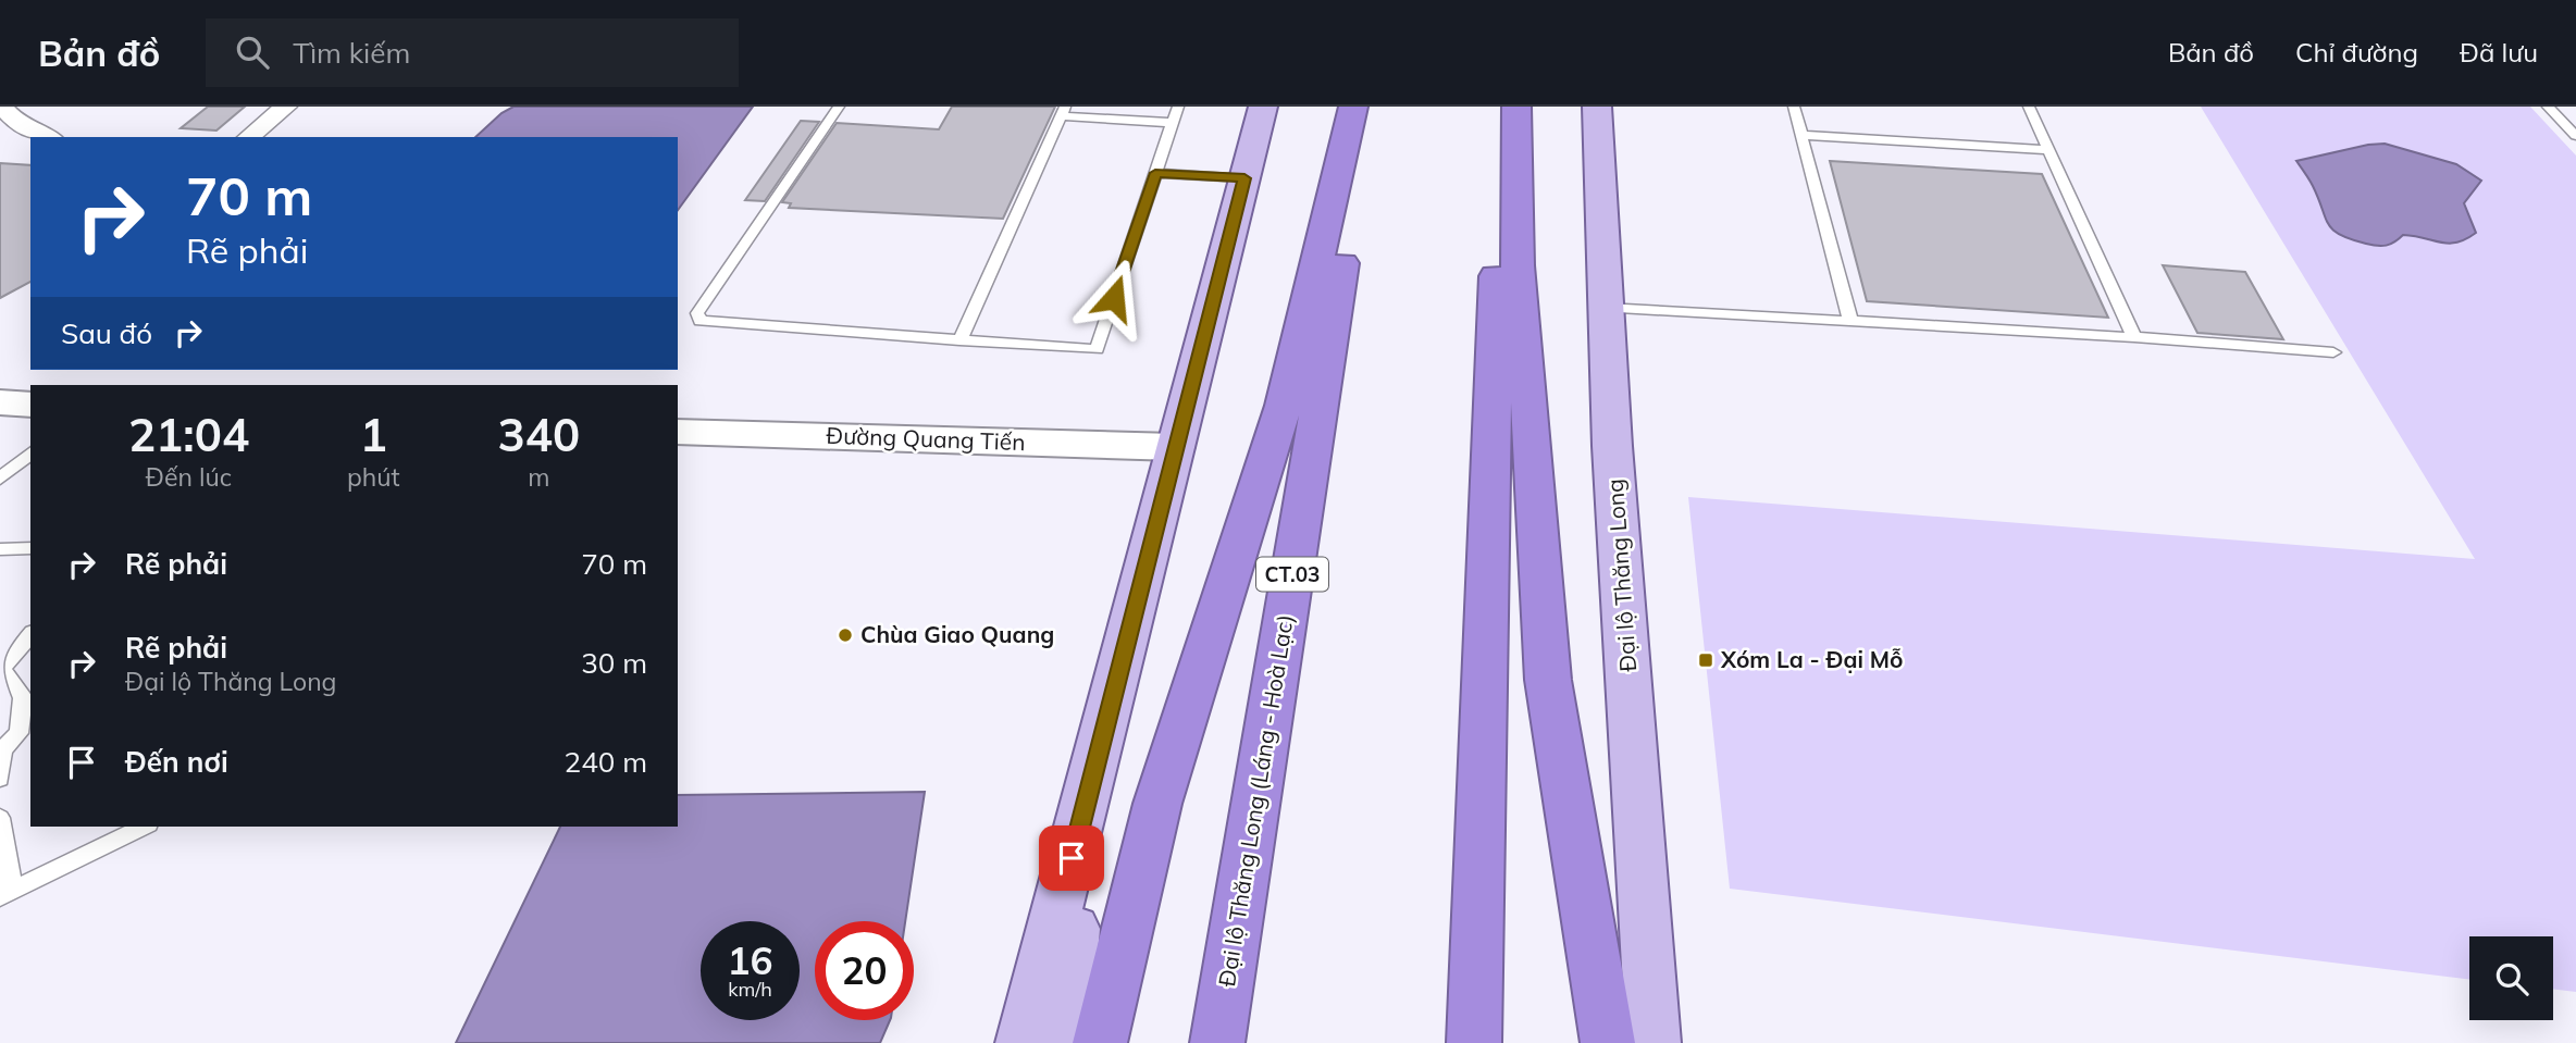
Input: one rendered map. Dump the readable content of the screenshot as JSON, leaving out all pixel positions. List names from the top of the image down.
{
  "streets": {
    "highway": ["CT.03", "Đại lộ Thăng Long (Láng - Hoà Lạc)"],
    "main road": ["Đại lộ Thăng Long"],
    "street": ["Đường Quang Tiến"]
  },
  "places": {
    "other": ["Chùa Giao Quang"],
    "transit": ["Xóm La - Đại Mỗ"]
  },
  "page": {
    "header": "Bản đồ",
    "search": "Tìm kiếm",
    "nav": ["Bản đồ", "Chỉ đường", "Đã lưu"],
    "turn": ["70 m", "Rẽ phải"],
    "then": "Sau đó",
    "eta": [
      "21:04",
      "Đến lúc",
      "1",
      "phút",
      "340",
      "m"
    ],
    "list": [
      {
        "name": "Rẽ phải",
        "value": "70 m"
      },
      {
        "name": "Rẽ phải",
        "note": "Đại lộ Thăng Long",
        "value": "30 m"
      },
      {
        "name": "Đến nơi",
        "value": "240 m"
      }
    ],
    "speed": "16 km/h",
    "limit": "20"
  }
}
